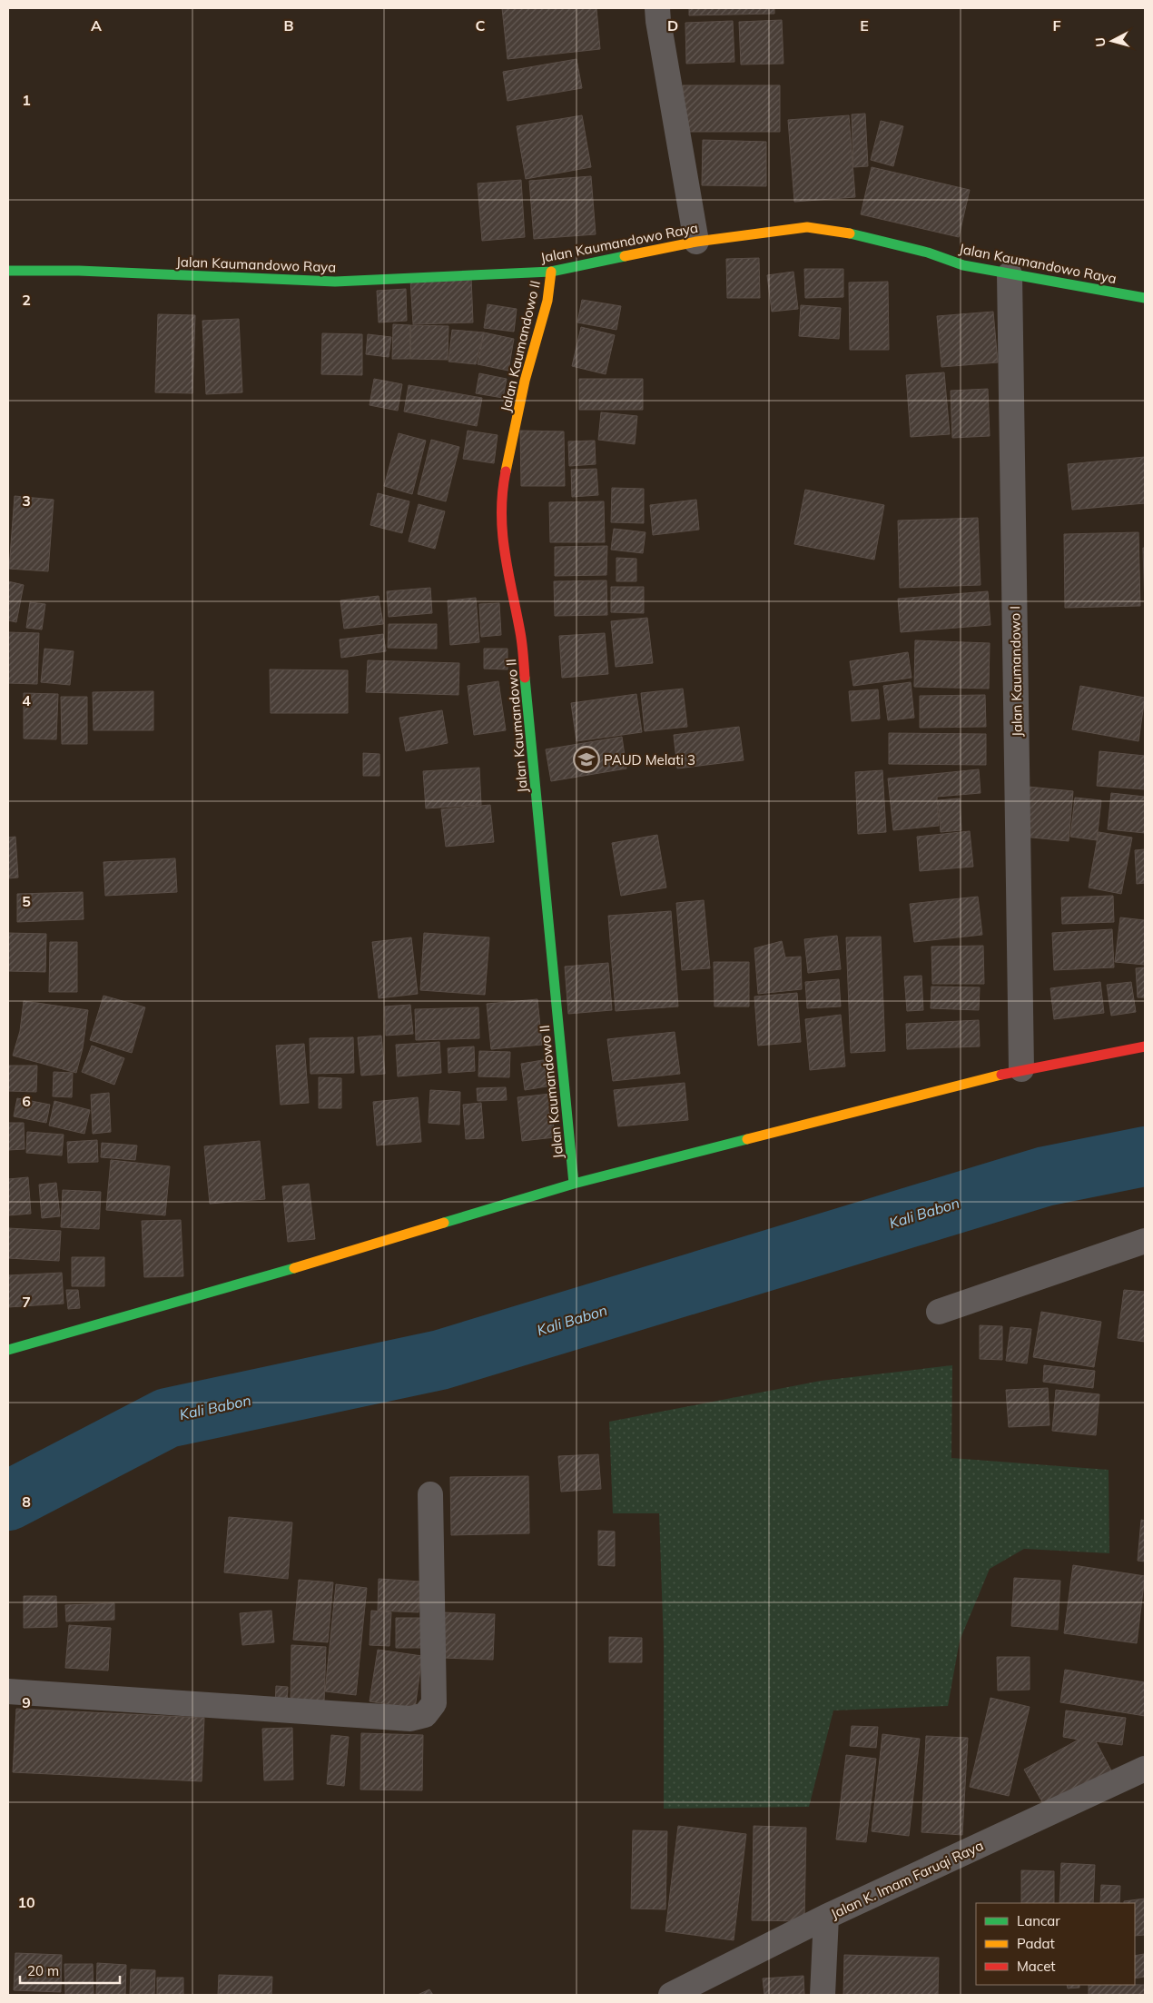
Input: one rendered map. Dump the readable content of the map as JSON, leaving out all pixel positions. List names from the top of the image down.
{
  "streets": {
    "street": [
      "Jalan Kaumandowo Raya",
      "Jalan Kaumandowo II",
      "Jalan Kaumandowo I",
      "Jalan K. Imam Faruqi Raya"
    ]
  },
  "crossings": [
    ["Jalan Kaumandowo Raya", "Jalan Kaumandowo II"],
    ["Jalan Kaumandowo Raya", "Jalan Kaumandowo I"]
  ],
  "water": ["Kali Babon"],
  "places": {
    "school or university": ["PAUD Melati 3"]
  },
  "legend": ["Lancar", "Padat", "Macet"],
  "scale_bar": "20 m",
  "north": "left",
  "grid": {
    "columns": [
      "A",
      "B",
      "C",
      "D",
      "E",
      "F"
    ],
    "rows": [
      "1",
      "2",
      "3",
      "4",
      "5",
      "6",
      "7",
      "8",
      "9",
      "10"
    ]
  }
}
